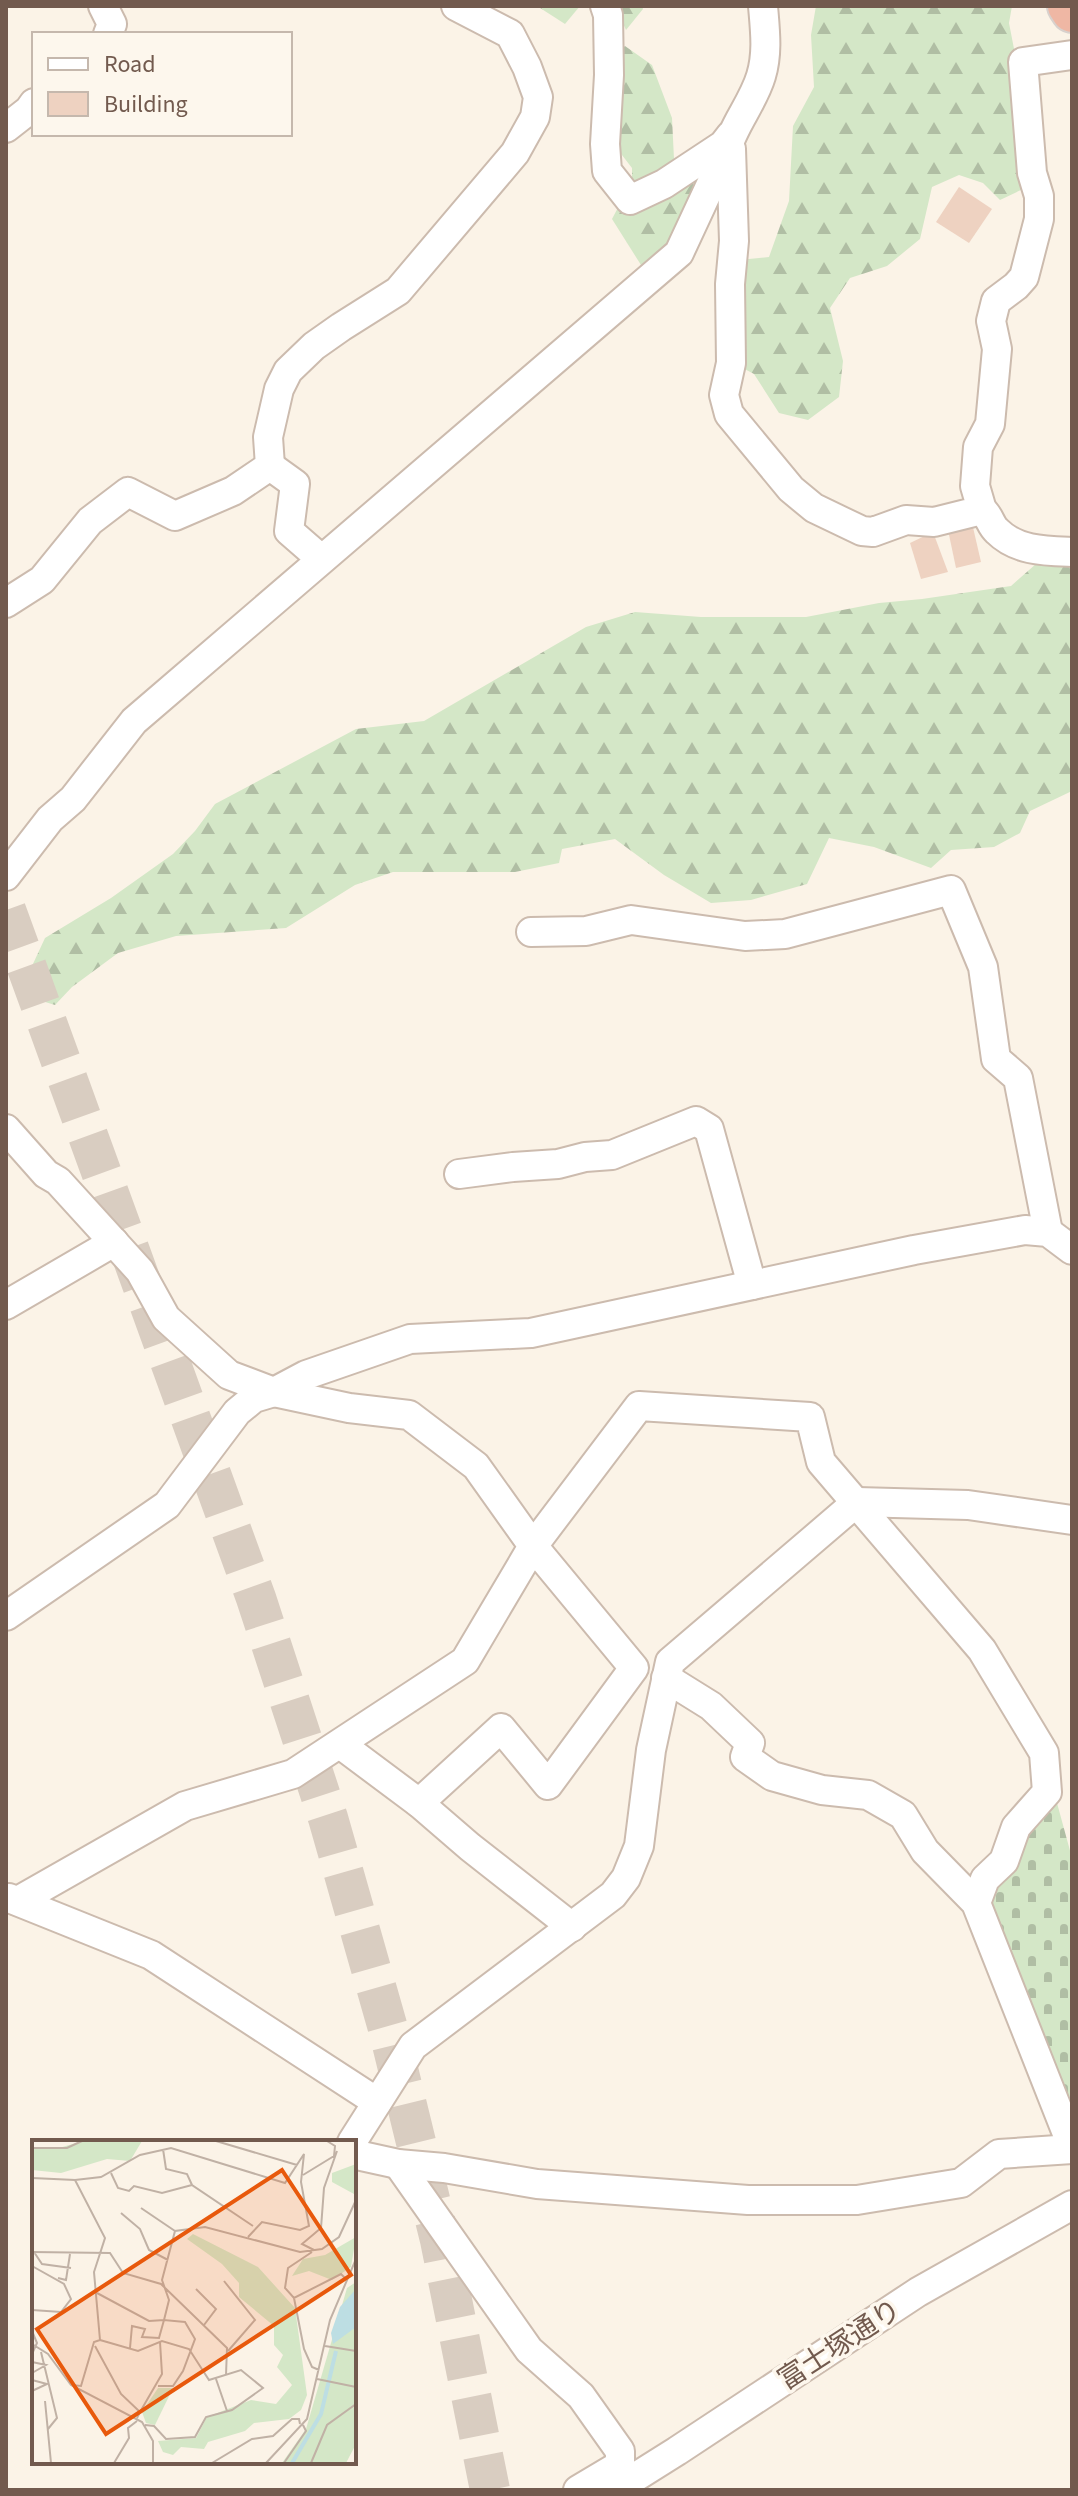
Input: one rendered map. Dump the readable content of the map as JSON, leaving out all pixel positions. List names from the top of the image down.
{
  "streets": {
    "street": ["富士塚通り"]
  },
  "legend": ["Road", "Building"]
}
